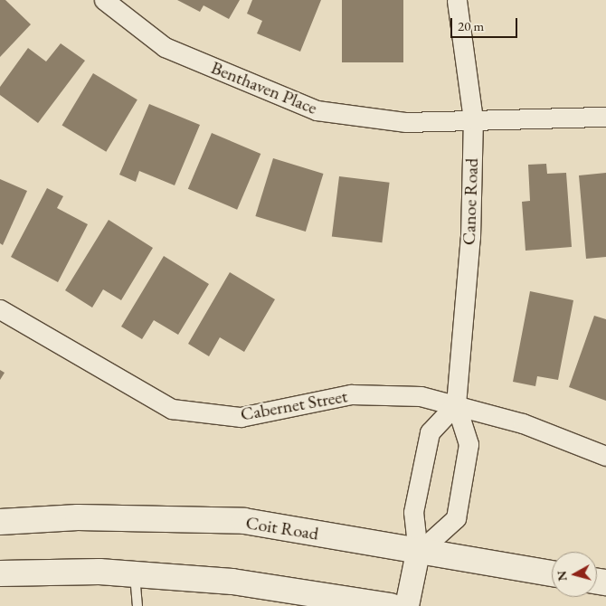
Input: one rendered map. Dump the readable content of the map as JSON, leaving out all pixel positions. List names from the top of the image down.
{
  "streets": {
    "main road": ["Coit Road"],
    "street": ["Benthaven Place", "Canoe Road", "Cabernet Street"]
  },
  "crossings": [
    ["Benthaven Place", "Canoe Road"],
    ["Canoe Road", "Cabernet Street"],
    ["Canoe Road", "Coit Road"]
  ],
  "scale_bar": "20 m",
  "north": "left"
}
